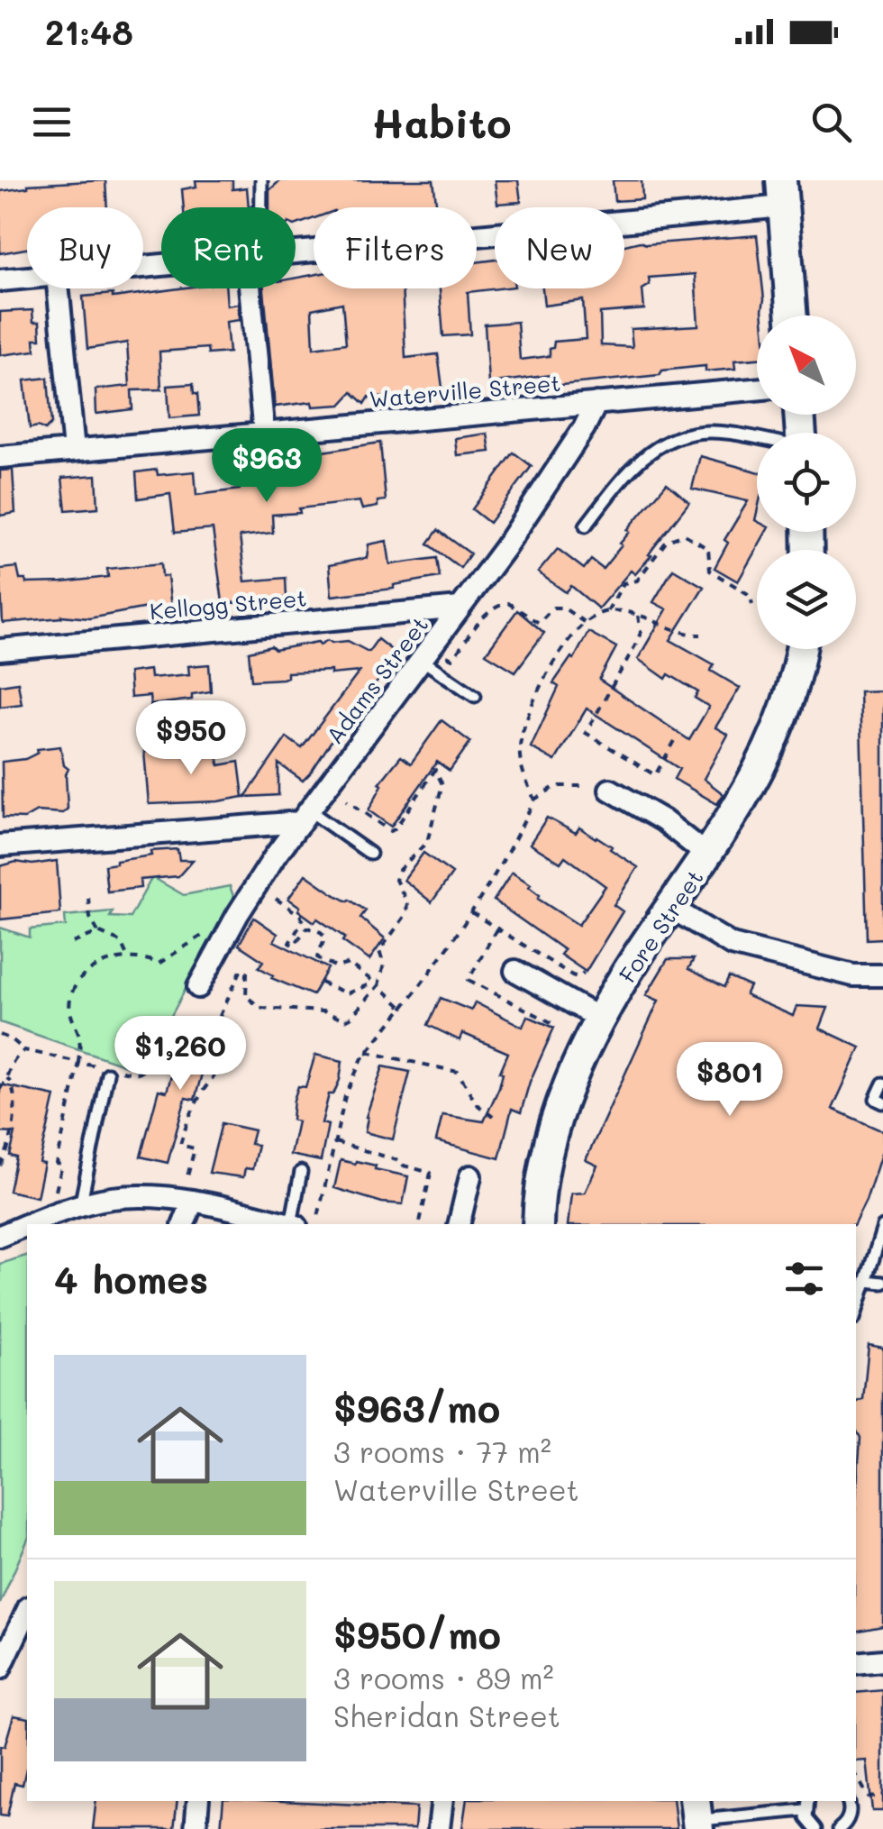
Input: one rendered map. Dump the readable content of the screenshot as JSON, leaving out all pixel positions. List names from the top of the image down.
{
  "streets": {
    "street": [
      "Waterville Street",
      "Kellogg Street",
      "Adams Street",
      "Fore Street"
    ]
  },
  "crossings": [
    ["Waterville Street", "Adams Street"],
    ["Kellogg Street", "Adams Street"]
  ],
  "north": "top left",
  "page": {
    "status": "21:48",
    "header": "Habito",
    "chip": [
      "Buy",
      "Rent",
      "Filters",
      "New"
    ],
    "price": [
      "$963",
      "$950",
      "$1,260",
      "$801"
    ],
    "heading": "4 homes",
    "list": [
      {
        "name": "$963/mo",
        "note": "3 rooms · 77 m² · Waterville Street"
      },
      {
        "name": "$950/mo",
        "note": "3 rooms · 89 m² · Sheridan Street"
      }
    ]
  }
}
